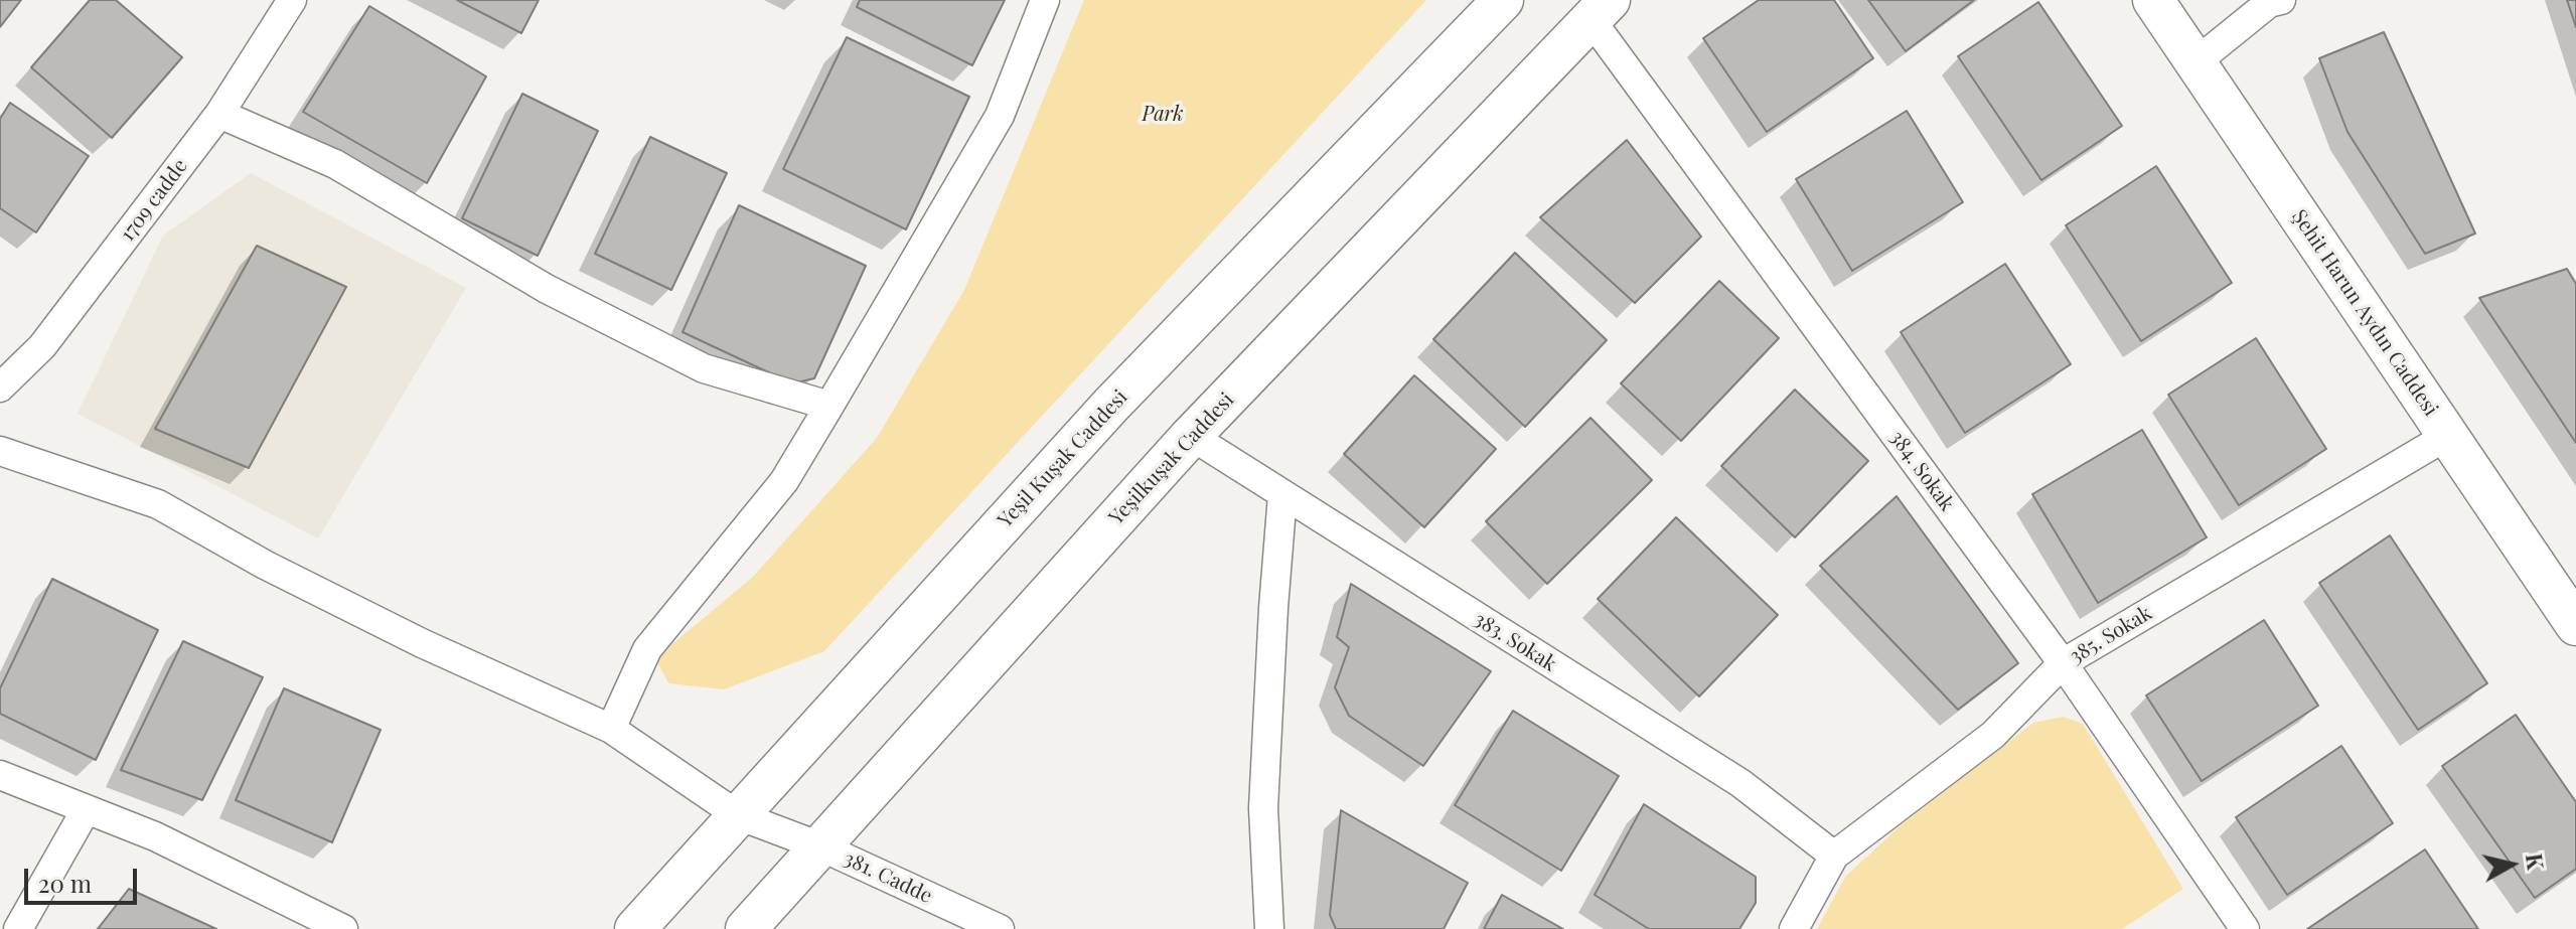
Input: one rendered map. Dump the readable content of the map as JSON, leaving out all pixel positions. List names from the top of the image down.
{
  "streets": {
    "main road": ["Şehit Harun Aydın Caddesi", "Yeşil Kuşak Caddesi", "Yeşilkuşak Caddesi"],
    "street": [
      "1709 cadde",
      "384. Sokak",
      "385. Sokak",
      "383. Sokak",
      "381. Cadde"
    ]
  },
  "crossings": [
    ["Şehit Harun Aydın Caddesi", "385. Sokak"],
    ["Yeşil Kuşak Caddesi", "381. Cadde"],
    ["Yeşilkuşak Caddesi", "384. Sokak"],
    ["Yeşilkuşak Caddesi", "383. Sokak"],
    ["Yeşilkuşak Caddesi", "381. Cadde"],
    ["384. Sokak", "385. Sokak"],
    ["385. Sokak", "383. Sokak"]
  ],
  "parks": ["Park"],
  "scale_bar": "20 m",
  "north": "right"
}
